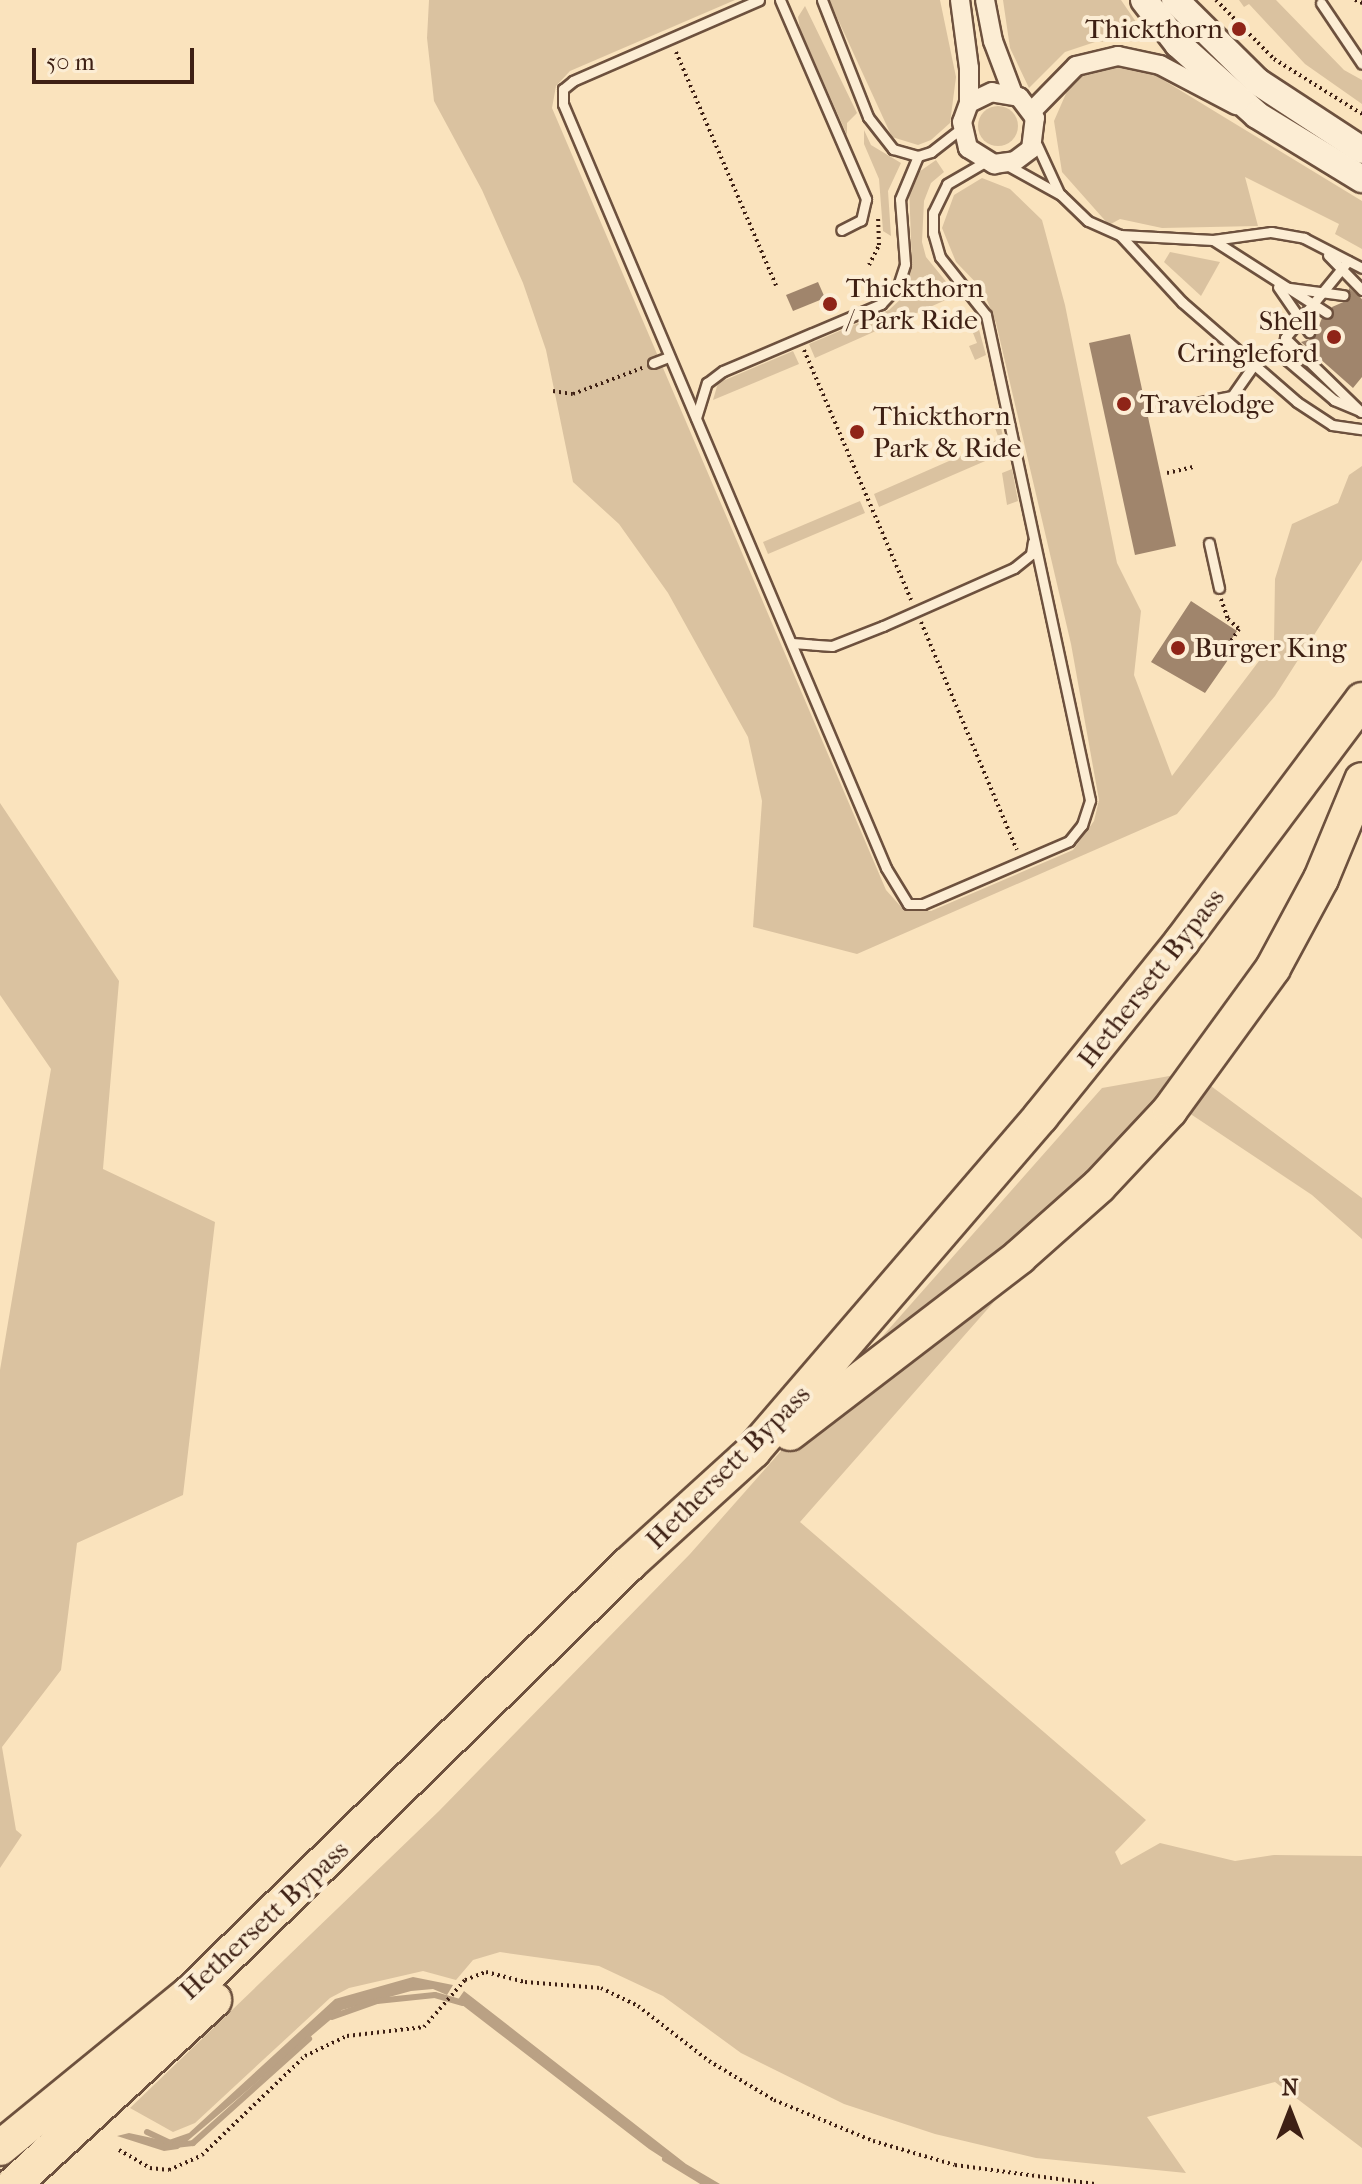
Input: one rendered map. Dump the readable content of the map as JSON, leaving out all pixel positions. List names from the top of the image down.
{
  "streets": {
    "highway": ["Hethersett Bypass"]
  },
  "places": [
    "Thickthorn",
    "Thickthorn / Park Ride",
    "Shell Cringleford",
    "Travelodge",
    "Thickthorn Park & Ride",
    "Burger King"
  ],
  "scale_bar": "50 m",
  "north": "top"
}
